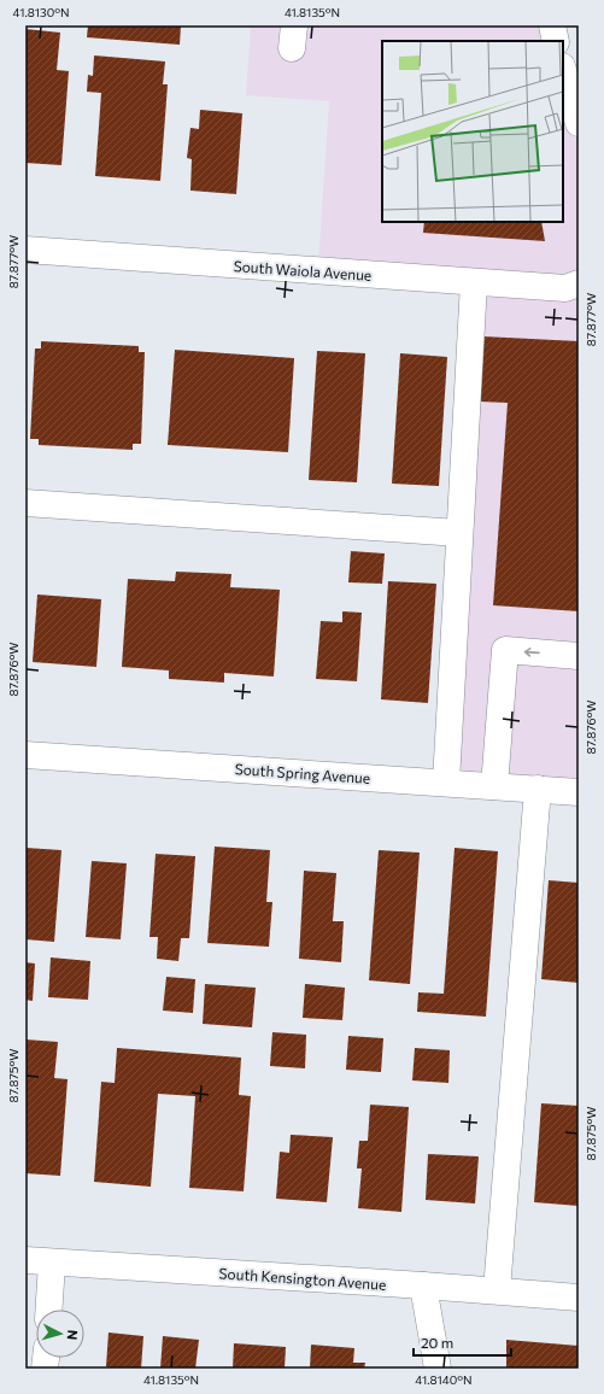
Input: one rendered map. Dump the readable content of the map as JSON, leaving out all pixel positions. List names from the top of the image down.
{
  "streets": {
    "street": ["South Waiola Avenue", "South Spring Avenue", "South Kensington Avenue"]
  },
  "scale_bar": "20 m",
  "north": "right",
  "coordinates": [
    "41.8130°N",
    "41.8135°N",
    "87.877°W",
    "87.876°W",
    "87.875°W",
    "41.8140°N"
  ]
}
